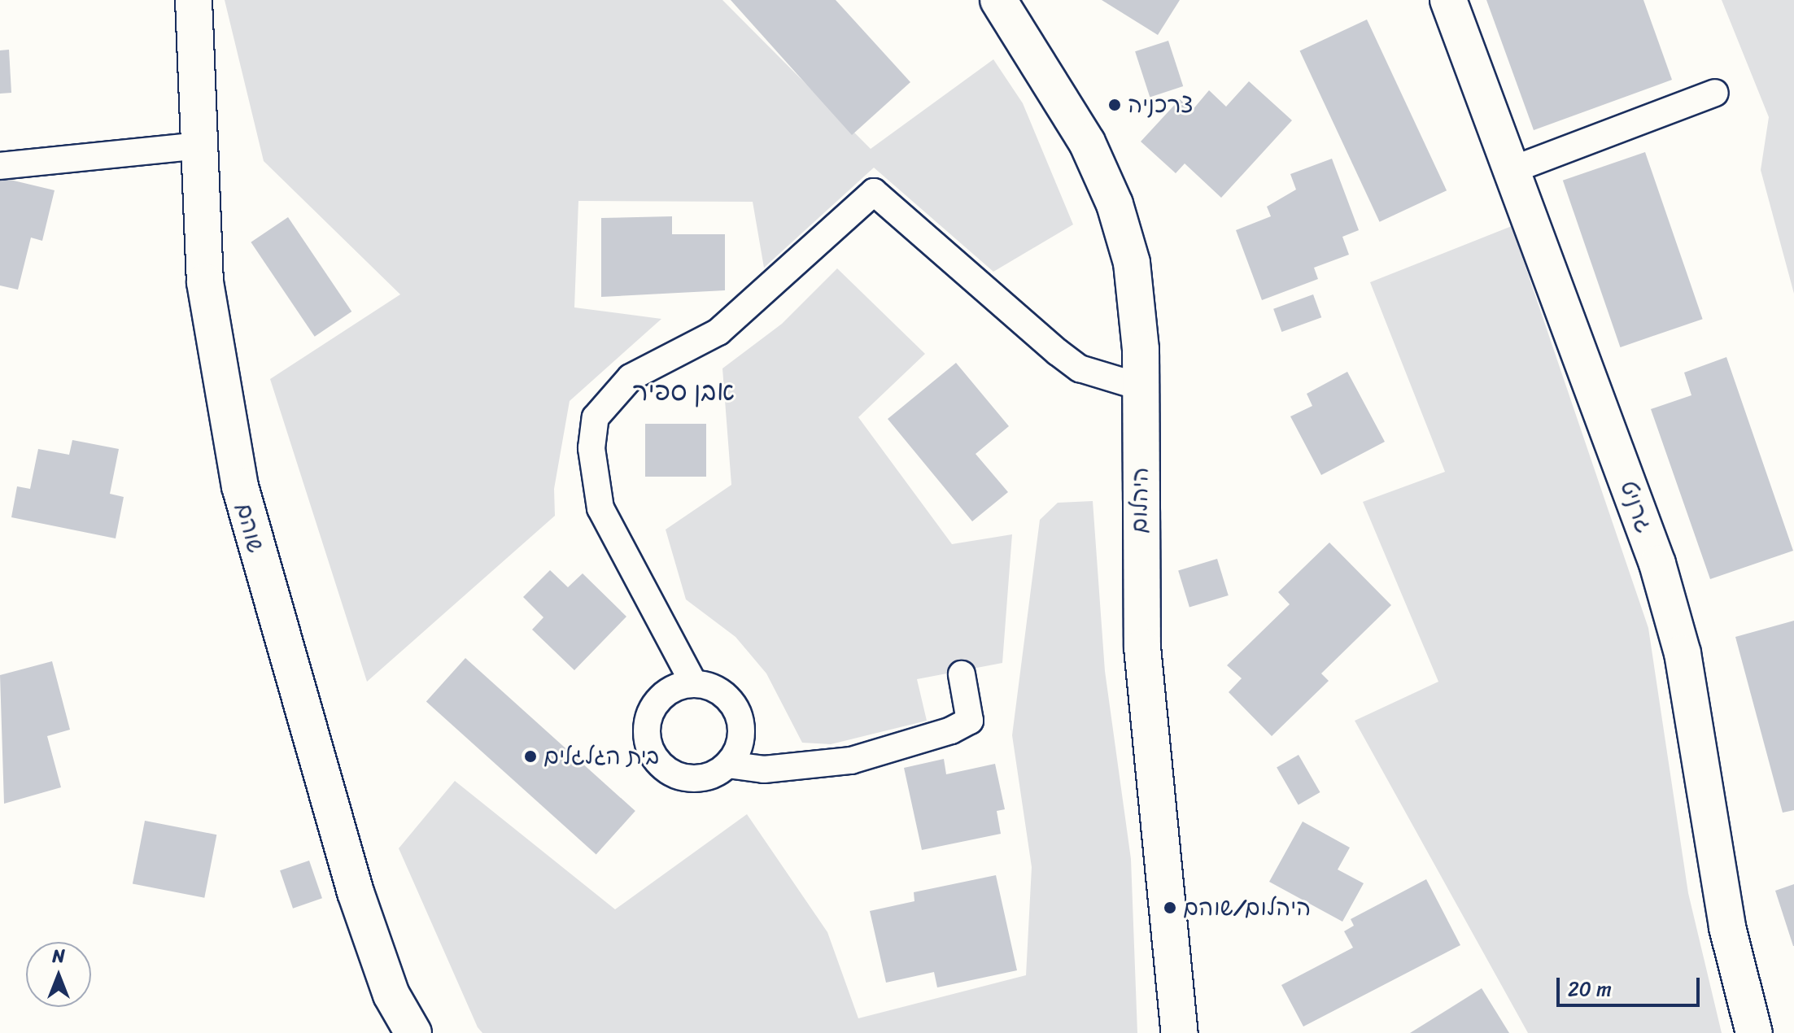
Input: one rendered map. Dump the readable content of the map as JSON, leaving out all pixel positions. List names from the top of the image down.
{
  "streets": {
    "street": ["היהלום", "גרניט", "שוהם"]
  },
  "districts": ["אבן ספיר"],
  "places": ["צרכניה", "בית הגלגלים", "היהלום/שוהם"],
  "scale_bar": "20 m",
  "north": "top"
}
